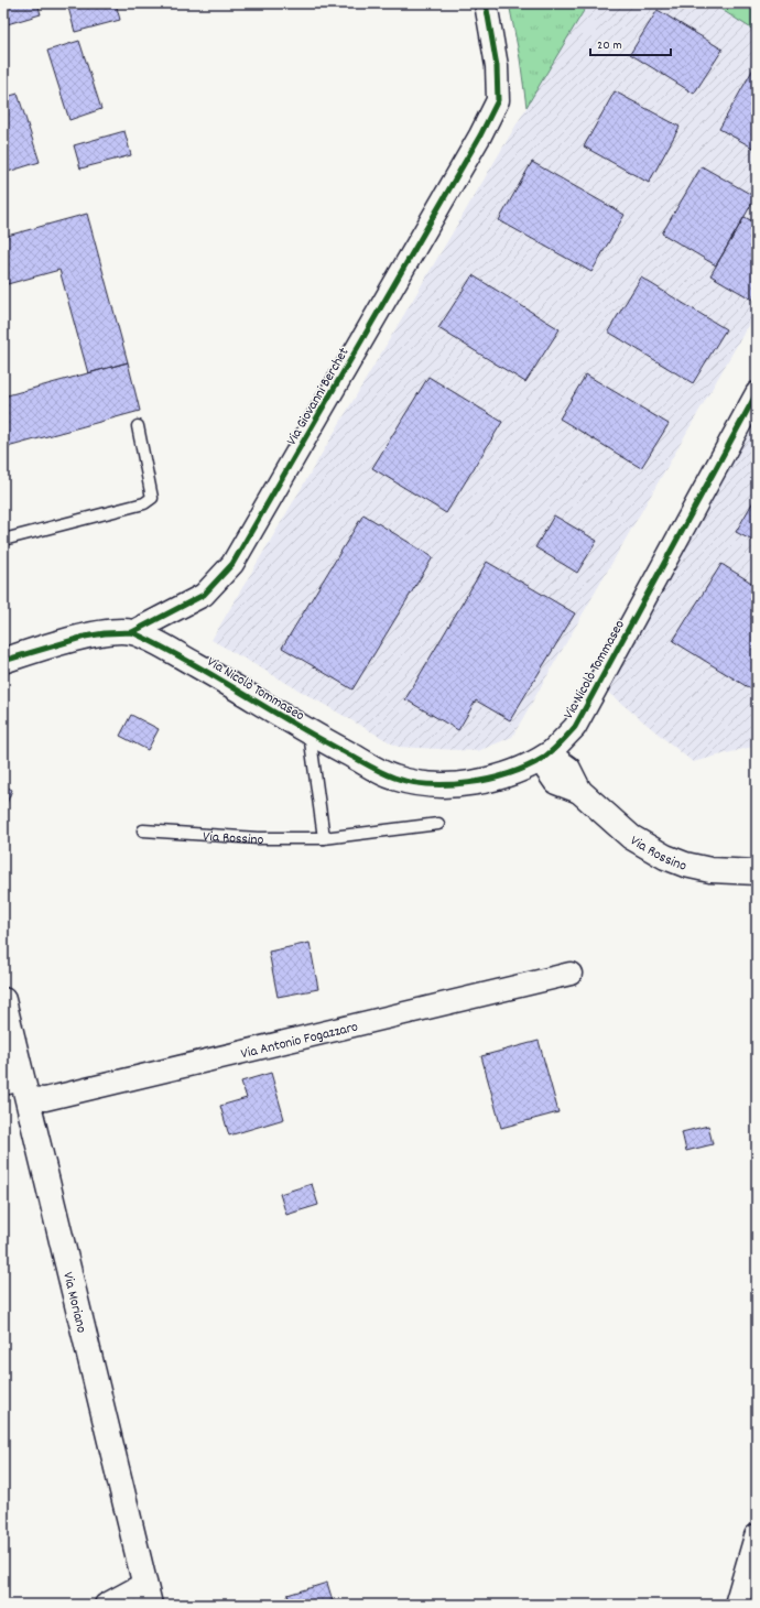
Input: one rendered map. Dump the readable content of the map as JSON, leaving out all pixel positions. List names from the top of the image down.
{
  "streets": {
    "street": [
      "Via Giovanni Berchet",
      "Via Nicolò Tommaseo",
      "Via Rossino",
      "Via Antonio Fogazzaro",
      "Via Moriano"
    ]
  },
  "crossings": [
    ["Via Giovanni Berchet", "Via Nicolò Tommaseo"],
    ["Via Nicolò Tommaseo", "Via Rossino"],
    ["Via Antonio Fogazzaro", "Via Moriano"]
  ],
  "scale_bar": "20 m"
}
